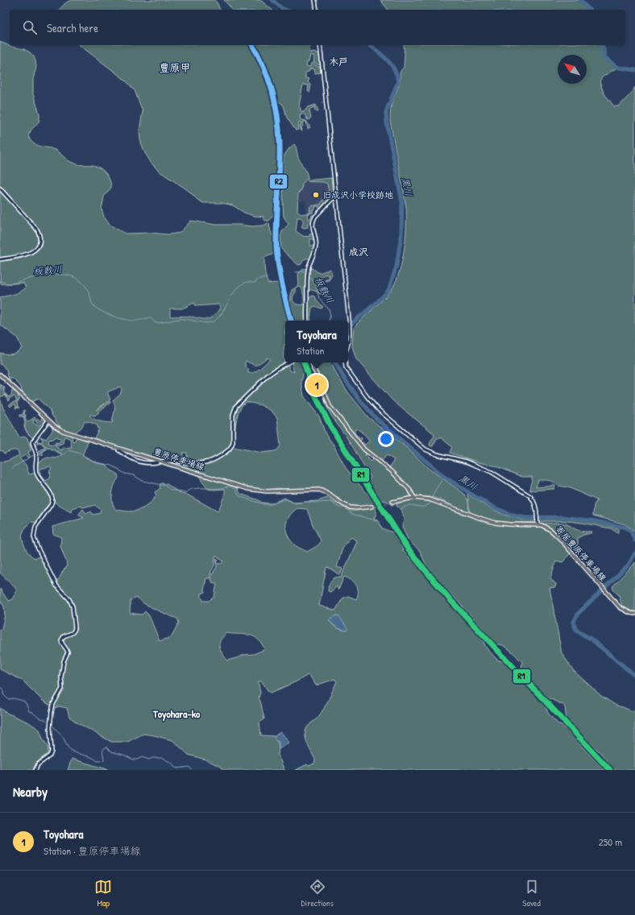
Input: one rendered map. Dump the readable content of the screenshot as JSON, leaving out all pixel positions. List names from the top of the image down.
{
  "streets": {
    "main road": ["豊原停車場線", "寄居豊原停車場線"]
  },
  "districts": [
    "木戸",
    "豊原甲",
    "成沢",
    "Toyohara-ko"
  ],
  "water": ["黒川", "板敷川"],
  "places": ["旧成沢小学校跡地"],
  "lines": ["transit line R2", "transit line R1"],
  "north": "top left",
  "page": {
    "search": "Search here",
    "popup": ["Toyohara", "Station"],
    "pins": "1",
    "heading": "Nearby",
    "list": [
      {
        "mark": "1",
        "name": "Toyohara",
        "note": "Station · 豊原停車場線",
        "value": "250 m"
      }
    ],
    "nav": ["Map", "Directions", "Saved"]
  }
}
